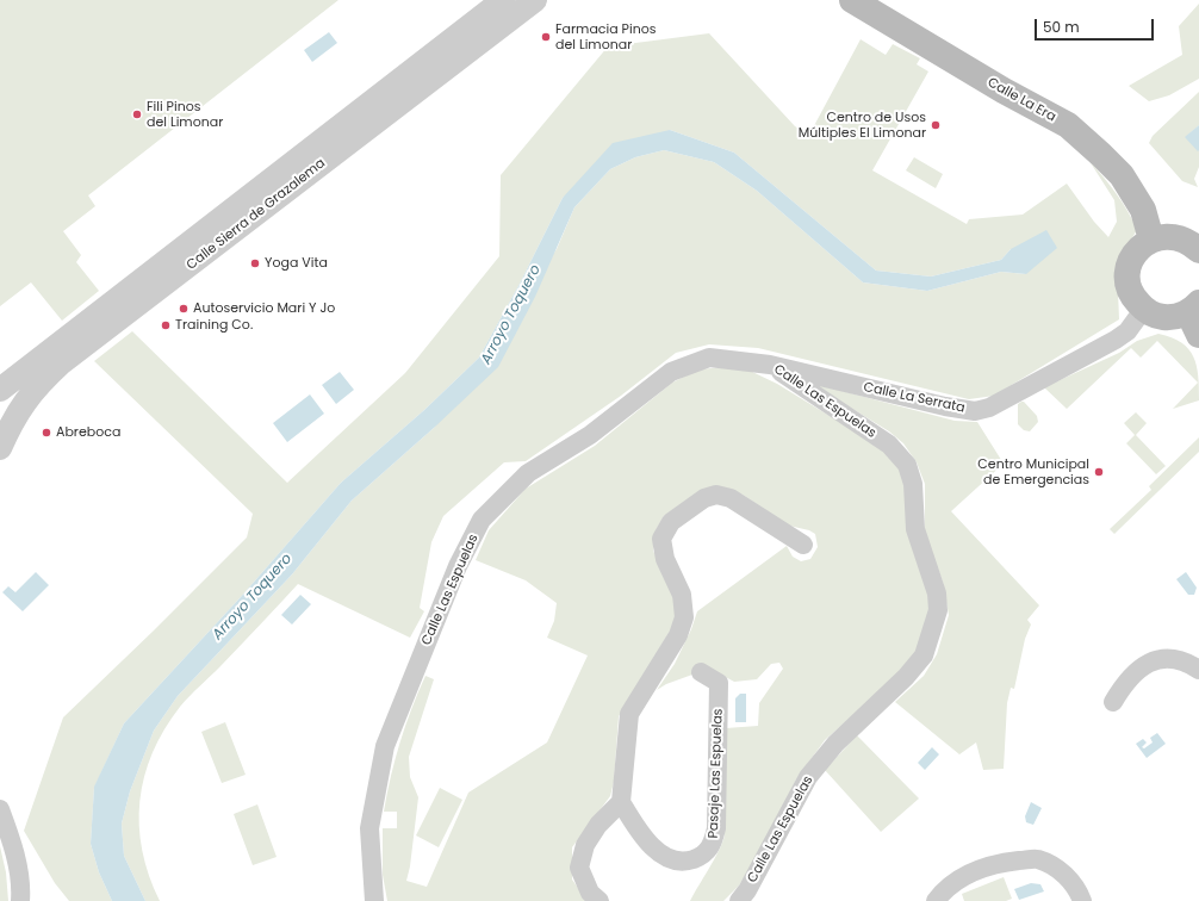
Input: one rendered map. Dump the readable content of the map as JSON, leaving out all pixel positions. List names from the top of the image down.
{
  "streets": {
    "main road": ["Calle La Era"],
    "street": [
      "Calle Sierra de Grazalema",
      "Calle La Serrata",
      "Calle Las Espuelas",
      "Pasaje Las Espuelas"
    ]
  },
  "crossings": [
    ["Calle La Serrata", "Calle Las Espuelas"]
  ],
  "water": ["Arroyo Toquero"],
  "places": [
    "Farmacia Pinos del Limonar",
    "Fili Pinos del Limonar",
    "Centro de Usos Múltiples El Limonar",
    "Yoga Vita",
    "Autoservicio Mari Y Jo",
    "Training Co.",
    "Abreboca",
    "Centro Municipal de Emergencias"
  ],
  "scale_bar": "50 m"
}
